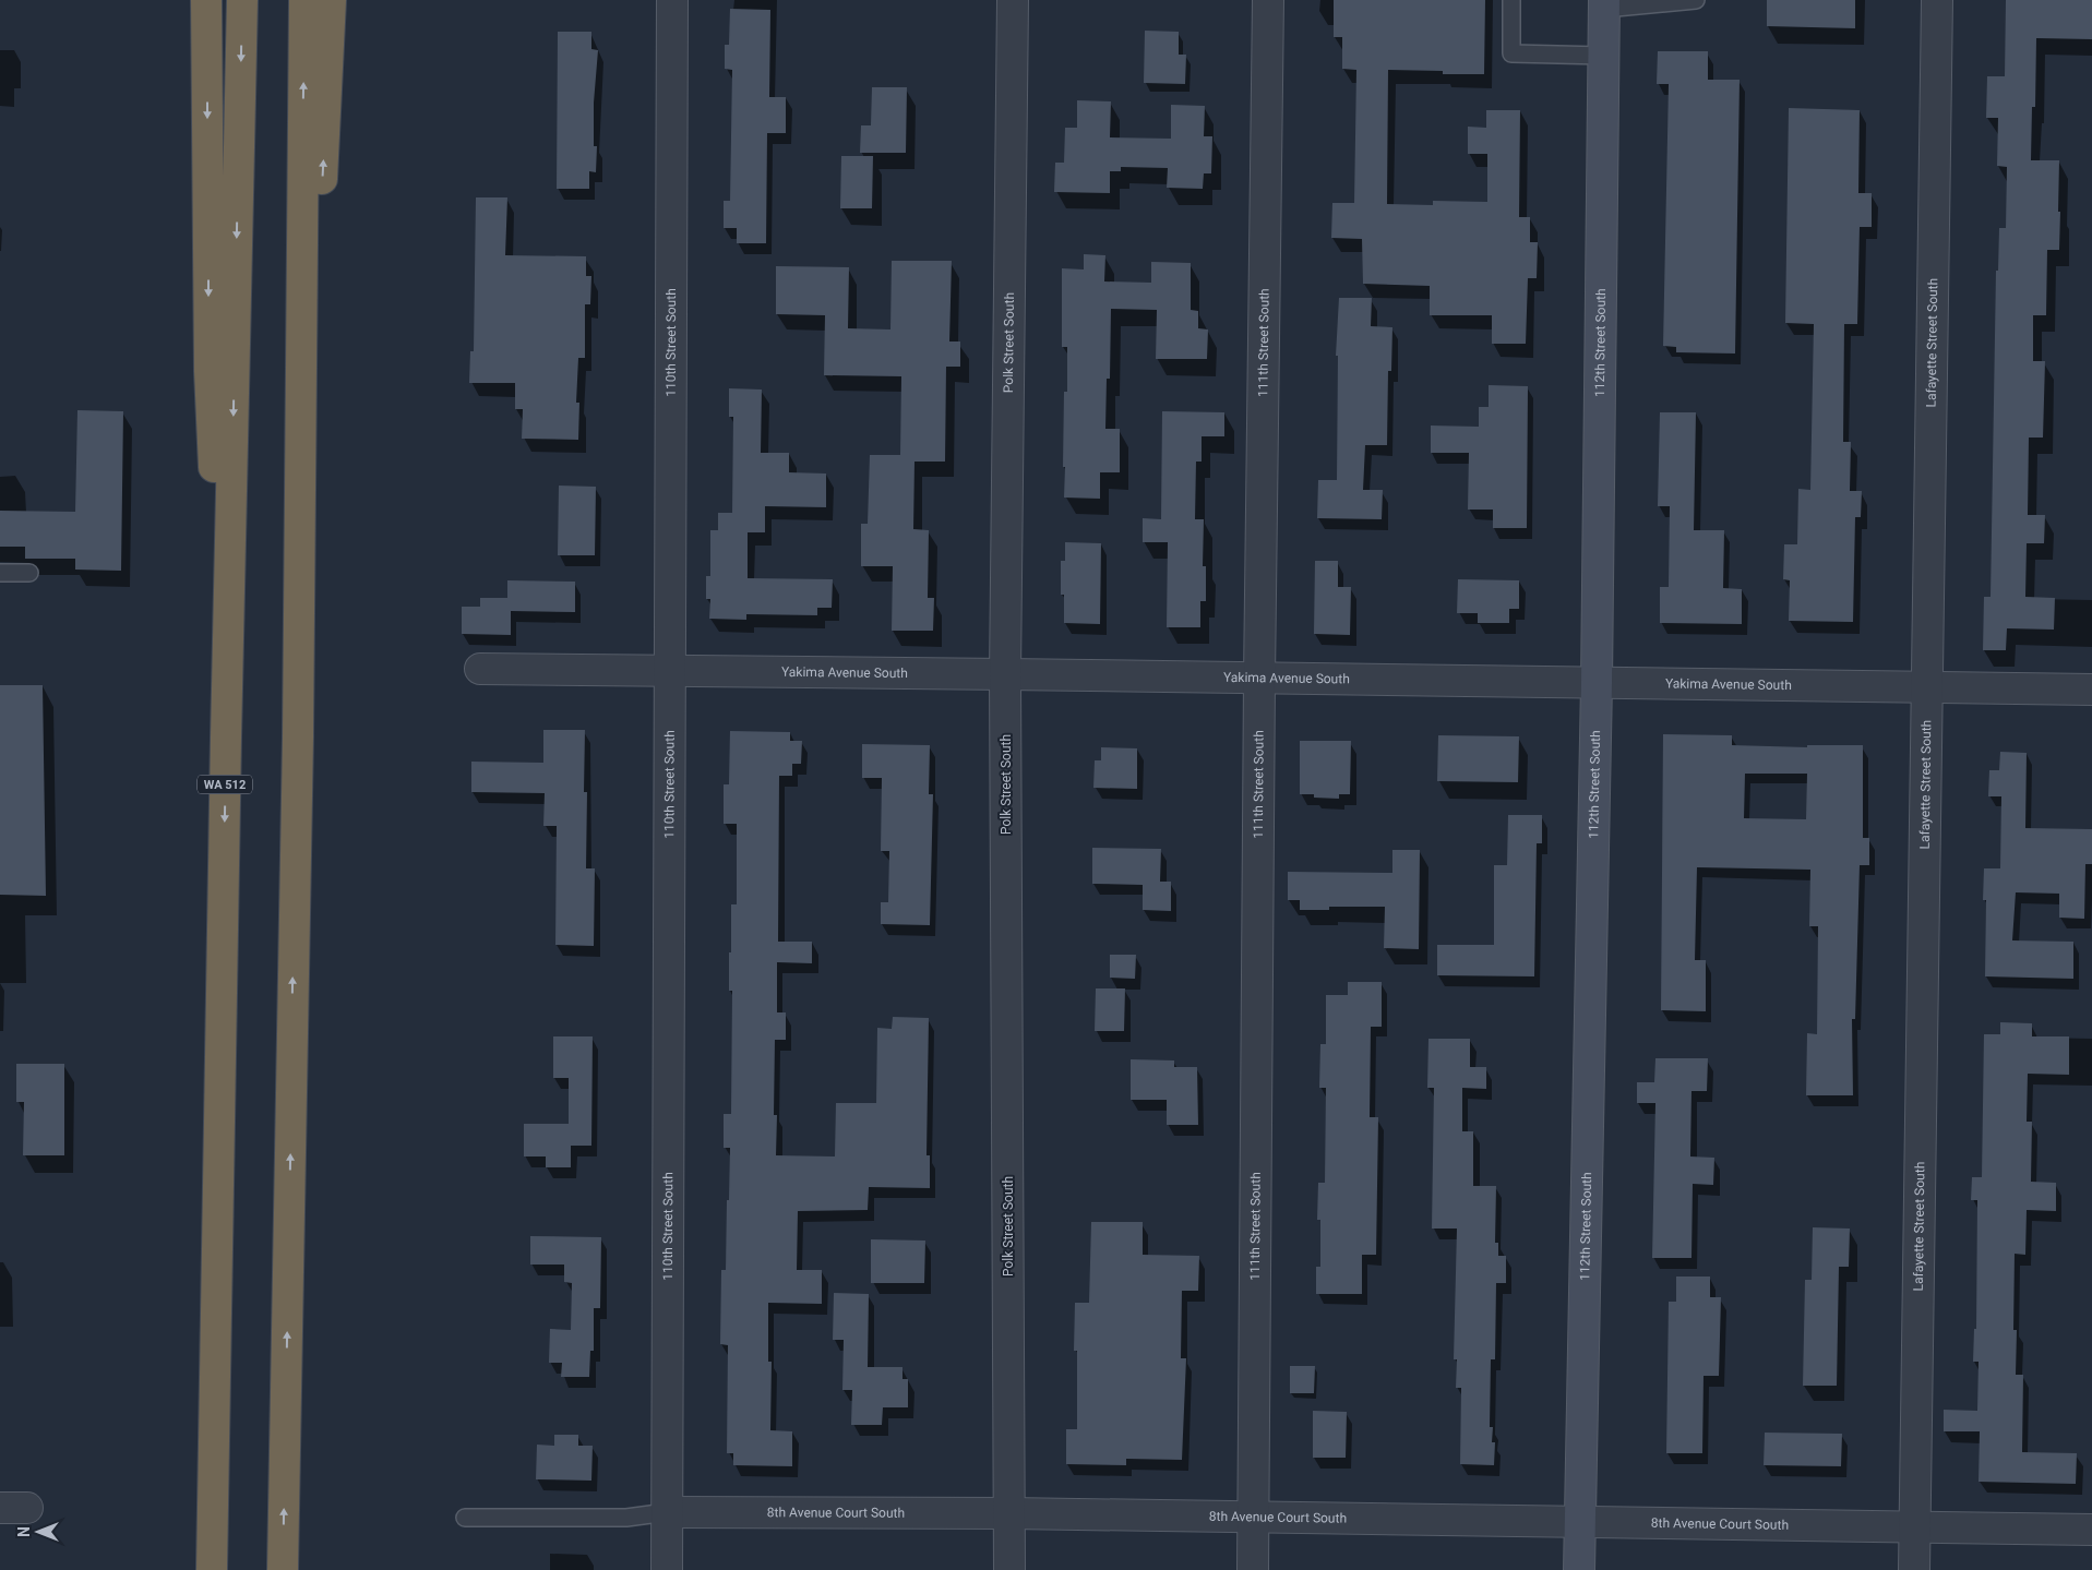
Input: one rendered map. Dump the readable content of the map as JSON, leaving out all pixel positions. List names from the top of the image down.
{
  "streets": {
    "highway": ["WA 512"],
    "main road": ["112th Street South"],
    "street": [
      "110th Street South",
      "Polk Street South",
      "111th Street South",
      "Lafayette Street South",
      "Yakima Avenue South",
      "8th Avenue Court South"
    ]
  },
  "crossings": [
    ["110th Street South", "Yakima Avenue South"],
    ["110th Street South", "8th Avenue Court South"],
    ["Polk Street South", "Yakima Avenue South"],
    ["Polk Street South", "8th Avenue Court South"],
    ["111th Street South", "Yakima Avenue South"],
    ["111th Street South", "8th Avenue Court South"],
    ["112th Street South", "Yakima Avenue South"],
    ["112th Street South", "8th Avenue Court South"],
    ["Lafayette Street South", "Yakima Avenue South"],
    ["Lafayette Street South", "8th Avenue Court South"]
  ],
  "north": "left"
}
